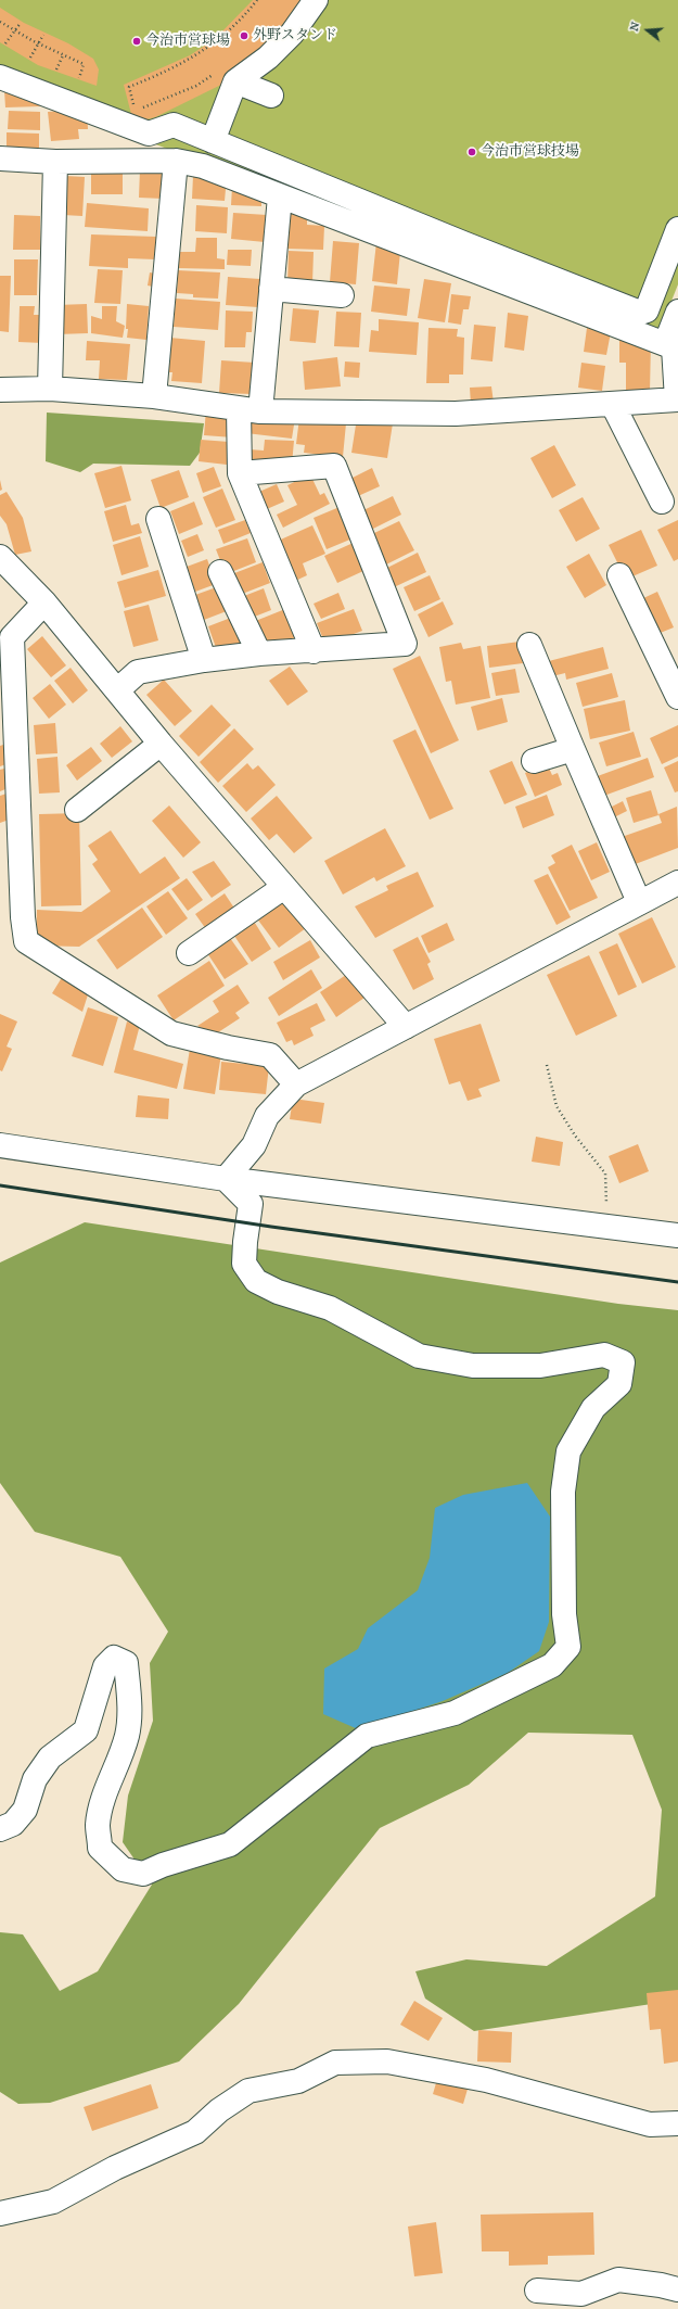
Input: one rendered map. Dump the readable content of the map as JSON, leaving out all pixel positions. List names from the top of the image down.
{
  "places": ["外野スタンド", "今治市営球場", "今治市営球技場"],
  "north": "left"
}
